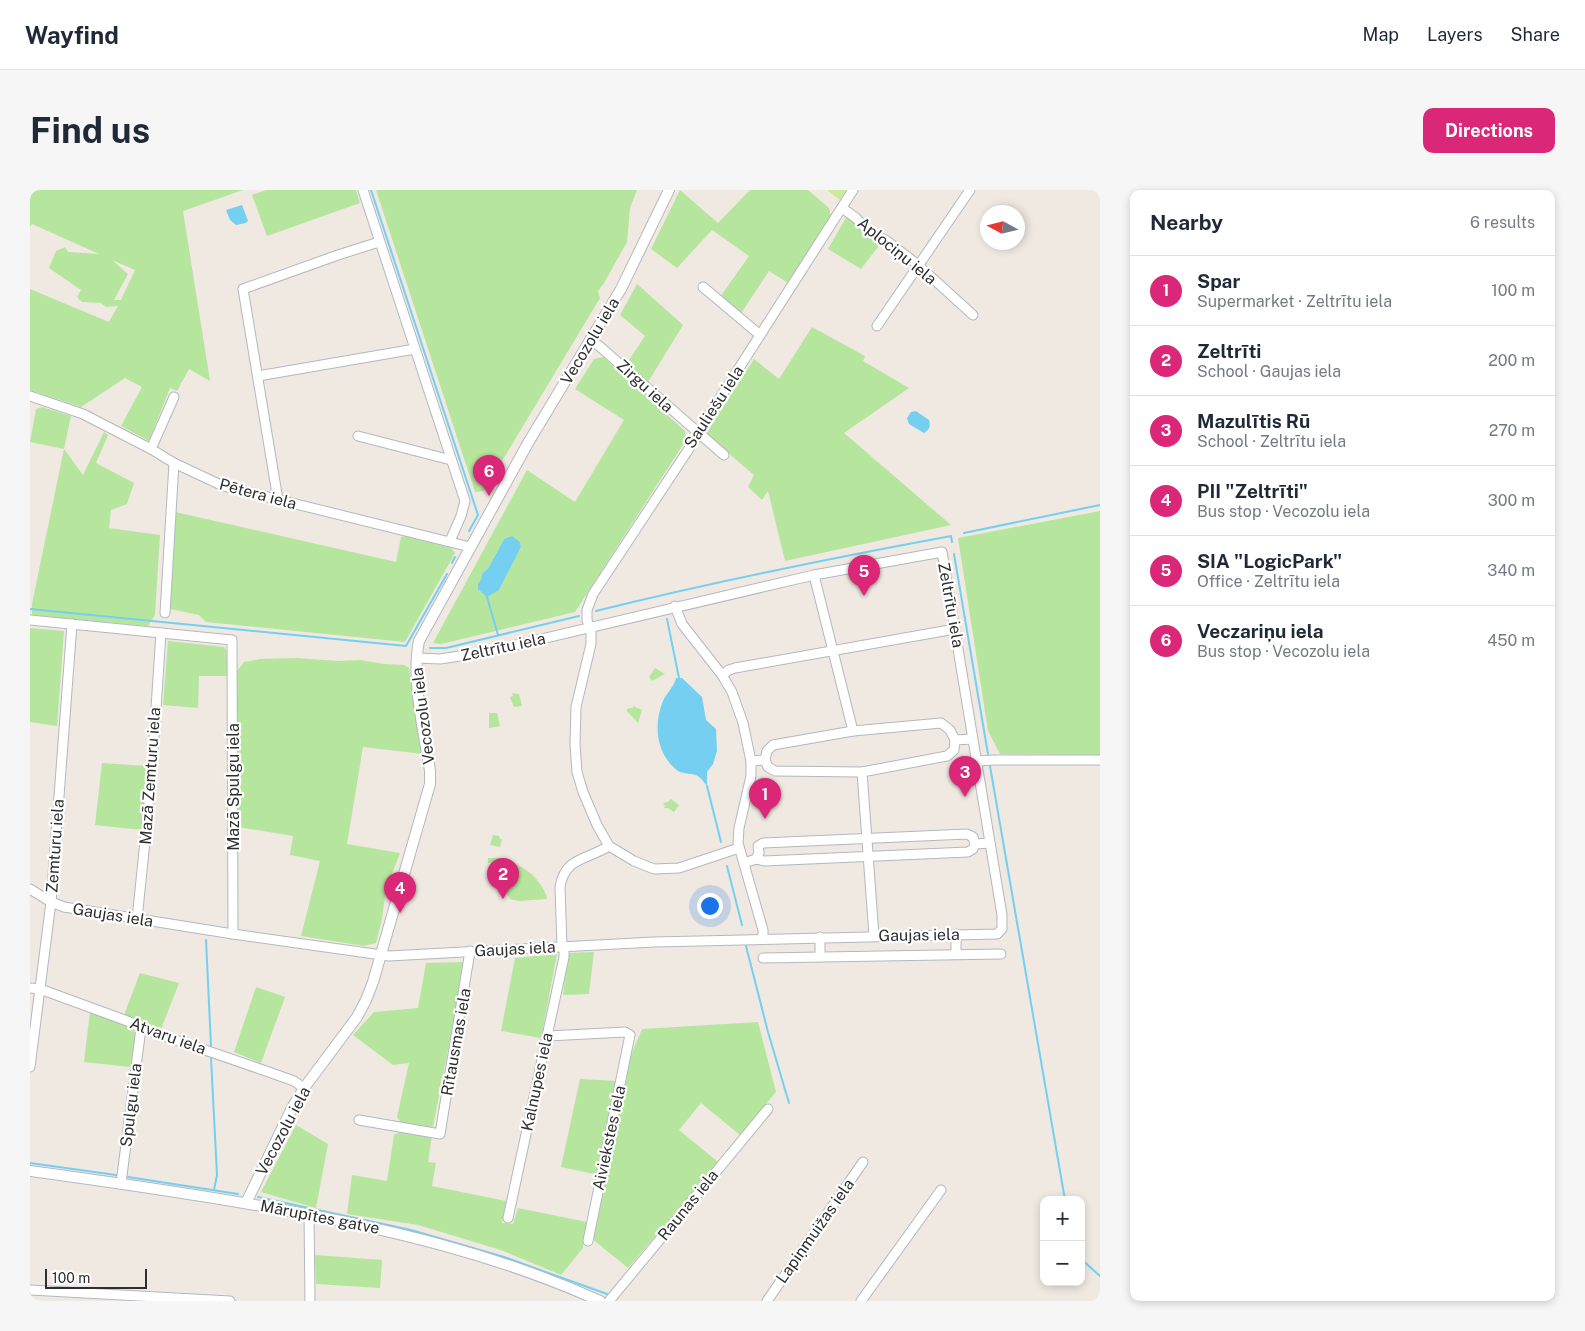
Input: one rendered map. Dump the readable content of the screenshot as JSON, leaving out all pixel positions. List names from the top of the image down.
{
  "streets": {
    "street": [
      "Aplociņu iela",
      "Vecozolu iela",
      "Zirgu iela",
      "Sauliešu iela",
      "Pētera iela",
      "Zeltrītu iela",
      "Mazā Zemturu iela",
      "Mazā Spulgu iela",
      "Zemturu iela",
      "Gaujas iela",
      "Atvaru iela",
      "Rītausmas iela",
      "Kalnupes iela",
      "Spulgu iela",
      "Aiviekstes iela",
      "Raunas iela",
      "Mārupītes gatve",
      "Lapiņmuižas iela"
    ]
  },
  "crossings": [
    ["Aplociņu iela", "Sauliešu iela"],
    ["Vecozolu iela", "Zirgu iela"],
    ["Vecozolu iela", "Pētera iela"],
    ["Vecozolu iela", "Zeltrītu iela"],
    ["Vecozolu iela", "Gaujas iela"],
    ["Vecozolu iela", "Atvaru iela"],
    ["Vecozolu iela", "Mārupītes gatve"],
    ["Zirgu iela", "Sauliešu iela"],
    ["Sauliešu iela", "Zeltrītu iela"],
    ["Zeltrītu iela", "Gaujas iela"],
    ["Mazā Zemturu iela", "Mazā Spulgu iela"],
    ["Mazā Zemturu iela", "Gaujas iela"],
    ["Mazā Spulgu iela", "Gaujas iela"],
    ["Zemturu iela", "Gaujas iela"],
    ["Zemturu iela", "Atvaru iela"],
    ["Gaujas iela", "Rītausmas iela"],
    ["Gaujas iela", "Kalnupes iela"],
    ["Atvaru iela", "Spulgu iela"],
    ["Kalnupes iela", "Aiviekstes iela"],
    ["Spulgu iela", "Mārupītes gatve"]
  ],
  "scale_bar": "100 m",
  "north": "left",
  "page": {
    "header": "Wayfind",
    "nav": ["Map", "Layers", "Share"],
    "buttons": "Directions",
    "title": "Find us",
    "heading": ["Nearby", "6 results"],
    "list": [
      {
        "mark": "1",
        "name": "Spar",
        "note": "Supermarket · Zeltrītu iela",
        "value": "100 m"
      },
      {
        "mark": "2",
        "name": "Zeltrīti",
        "note": "School · Gaujas iela",
        "value": "200 m"
      },
      {
        "mark": "3",
        "name": "Mazulītis Rū",
        "note": "School · Zeltrītu iela",
        "value": "270 m"
      },
      {
        "mark": "4",
        "name": "PII \"Zeltrīti\"",
        "note": "Bus stop · Vecozolu iela",
        "value": "300 m"
      },
      {
        "mark": "5",
        "name": "SIA \"LogicPark\"",
        "note": "Office · Zeltrītu iela",
        "value": "340 m"
      },
      {
        "mark": "6",
        "name": "Veczariņu iela",
        "note": "Bus stop · Vecozolu iela",
        "value": "450 m"
      }
    ],
    "pins": [
      "6",
      "5",
      "3",
      "1",
      "2",
      "4"
    ],
    "map_buttons": ["+", "−"],
    "scale": "100 m"
  }
}
